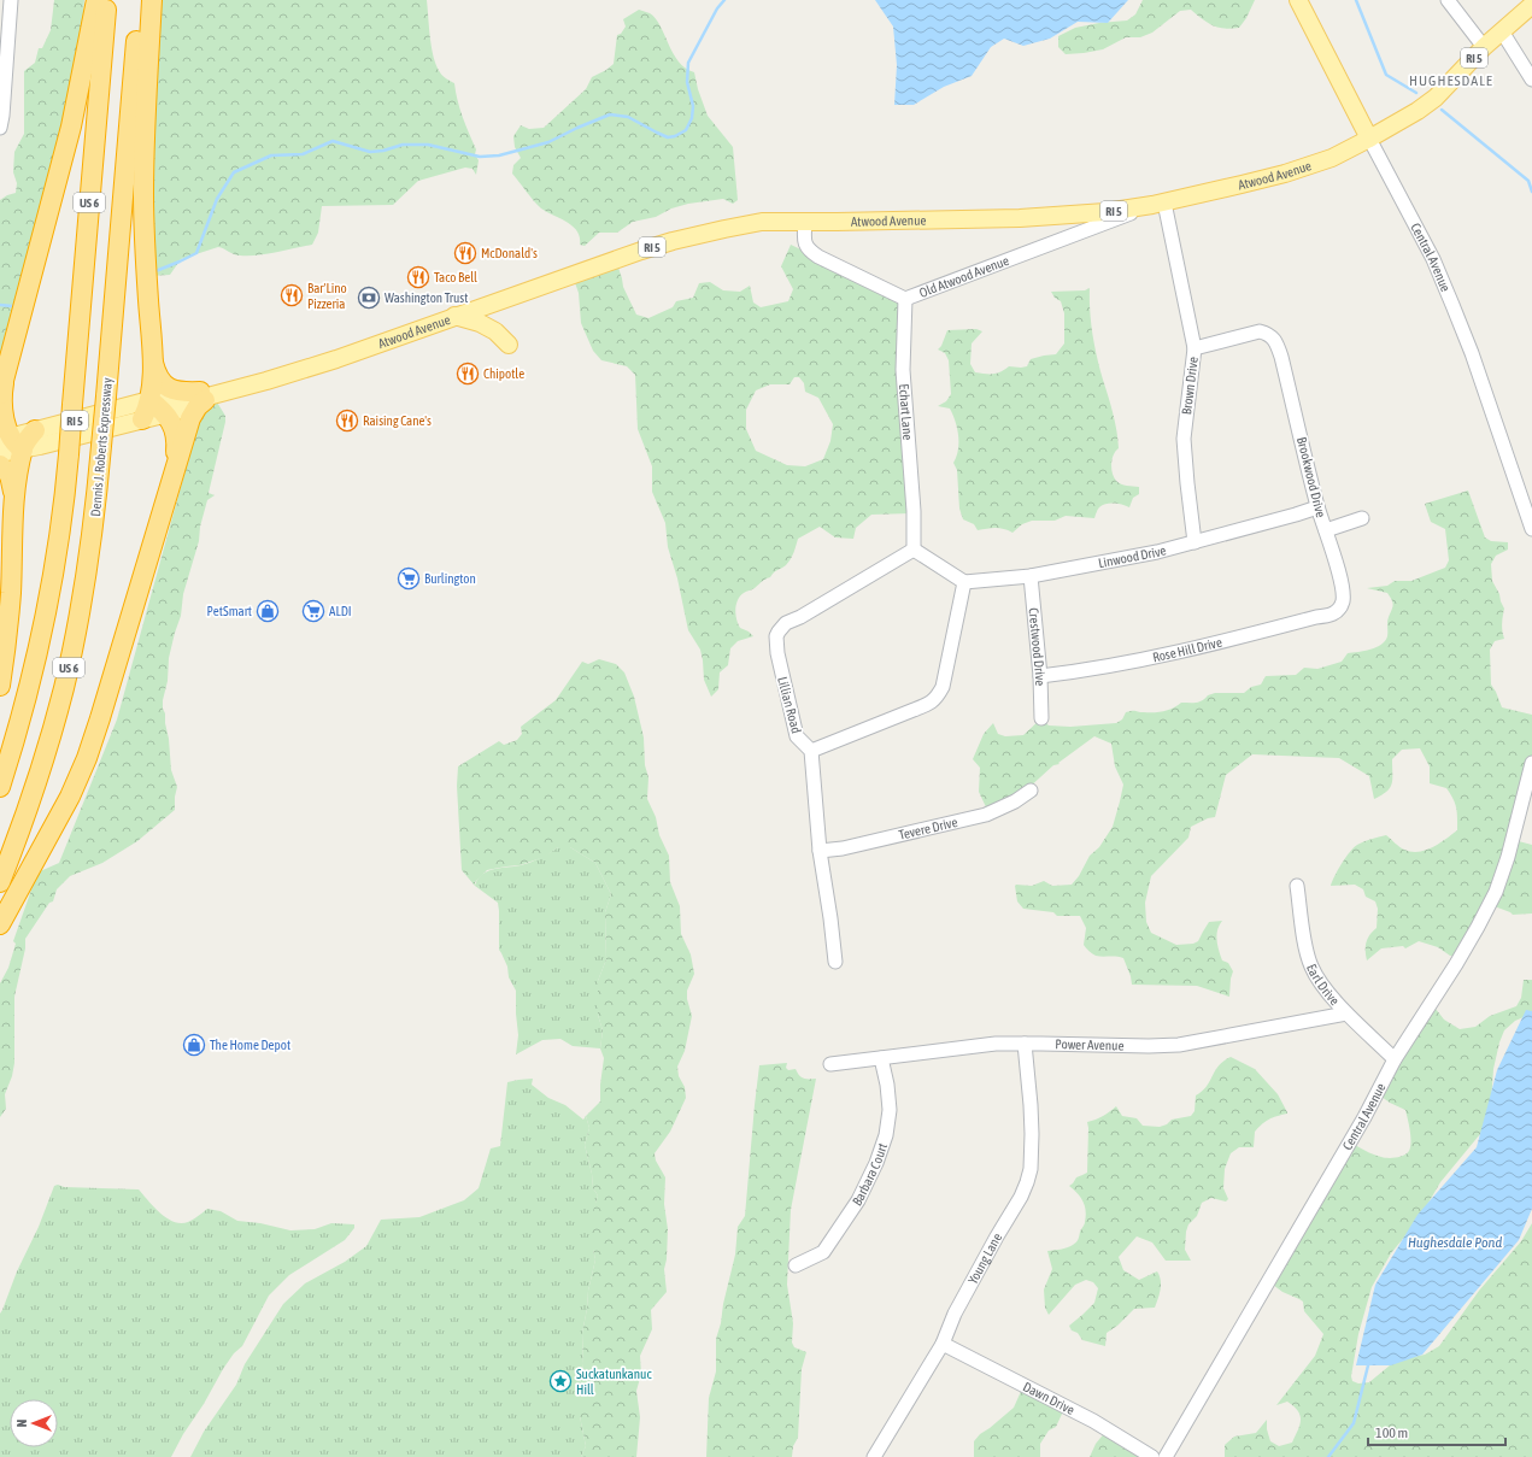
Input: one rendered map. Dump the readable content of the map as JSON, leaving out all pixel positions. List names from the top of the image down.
{
  "streets": {
    "highway": ["US 6", "Dennis J. Roberts Expressway"],
    "main road": ["RI 5", "Atwood Avenue", "Central Avenue"],
    "street": [
      "Old Atwood Avenue",
      "Brown Drive",
      "Echart Lane",
      "Brookwood Drive",
      "Linwood Drive",
      "Crestwood Drive",
      "Rose Hill Drive",
      "Lillian Road",
      "Tevere Drive",
      "Earl Drive",
      "Power Avenue",
      "Barbara Court",
      "Young Lane",
      "Dawn Drive"
    ]
  },
  "crossings": [
    ["Atwood Avenue", "Central Avenue"],
    ["Atwood Avenue", "Old Atwood Avenue"],
    ["Atwood Avenue", "Brown Drive"],
    ["Central Avenue", "Earl Drive"],
    ["Old Atwood Avenue", "Brown Drive"],
    ["Old Atwood Avenue", "Echart Lane"],
    ["Brown Drive", "Brookwood Drive"],
    ["Brown Drive", "Linwood Drive"],
    ["Echart Lane", "Lillian Road"],
    ["Brookwood Drive", "Linwood Drive"],
    ["Brookwood Drive", "Rose Hill Drive"],
    ["Linwood Drive", "Crestwood Drive"],
    ["Crestwood Drive", "Rose Hill Drive"],
    ["Earl Drive", "Power Avenue"],
    ["Power Avenue", "Barbara Court"],
    ["Power Avenue", "Young Lane"],
    ["Young Lane", "Dawn Drive"]
  ],
  "districts": ["HUGHESDALE"],
  "water": ["Hughesdale Pond"],
  "places": {
    "restaurant": [
      "McDonald's",
      "Taco Bell",
      "Bar'Lino Pizzeria",
      "Chipotle",
      "Raising Cane's"
    ],
    "bank": ["Washington Trust"],
    "supermarket": ["Burlington", "ALDI"],
    "shop": ["PetSmart", "The Home Depot"],
    "place": ["Suckatunkanuc Hill"]
  },
  "scale_bar": "100 m",
  "north": "left"
}
